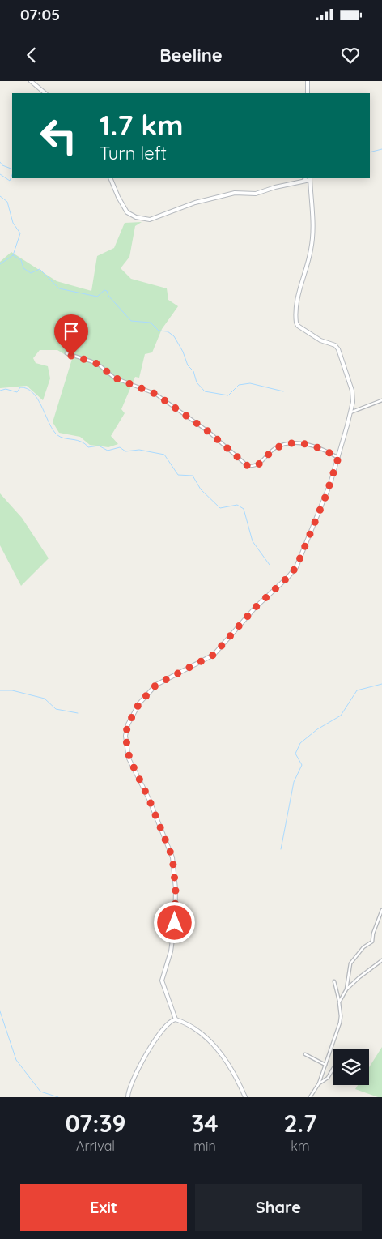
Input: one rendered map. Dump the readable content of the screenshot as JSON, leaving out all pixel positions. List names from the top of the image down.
{
  "page": {
    "status": "07:05",
    "header": "Beeline",
    "turn": ["1.7 km", "Turn left"],
    "eta": [
      "07:39",
      "Arrival",
      "34",
      "min",
      "2.7",
      "km"
    ],
    "buttons": ["Exit", "Share"]
  }
}
